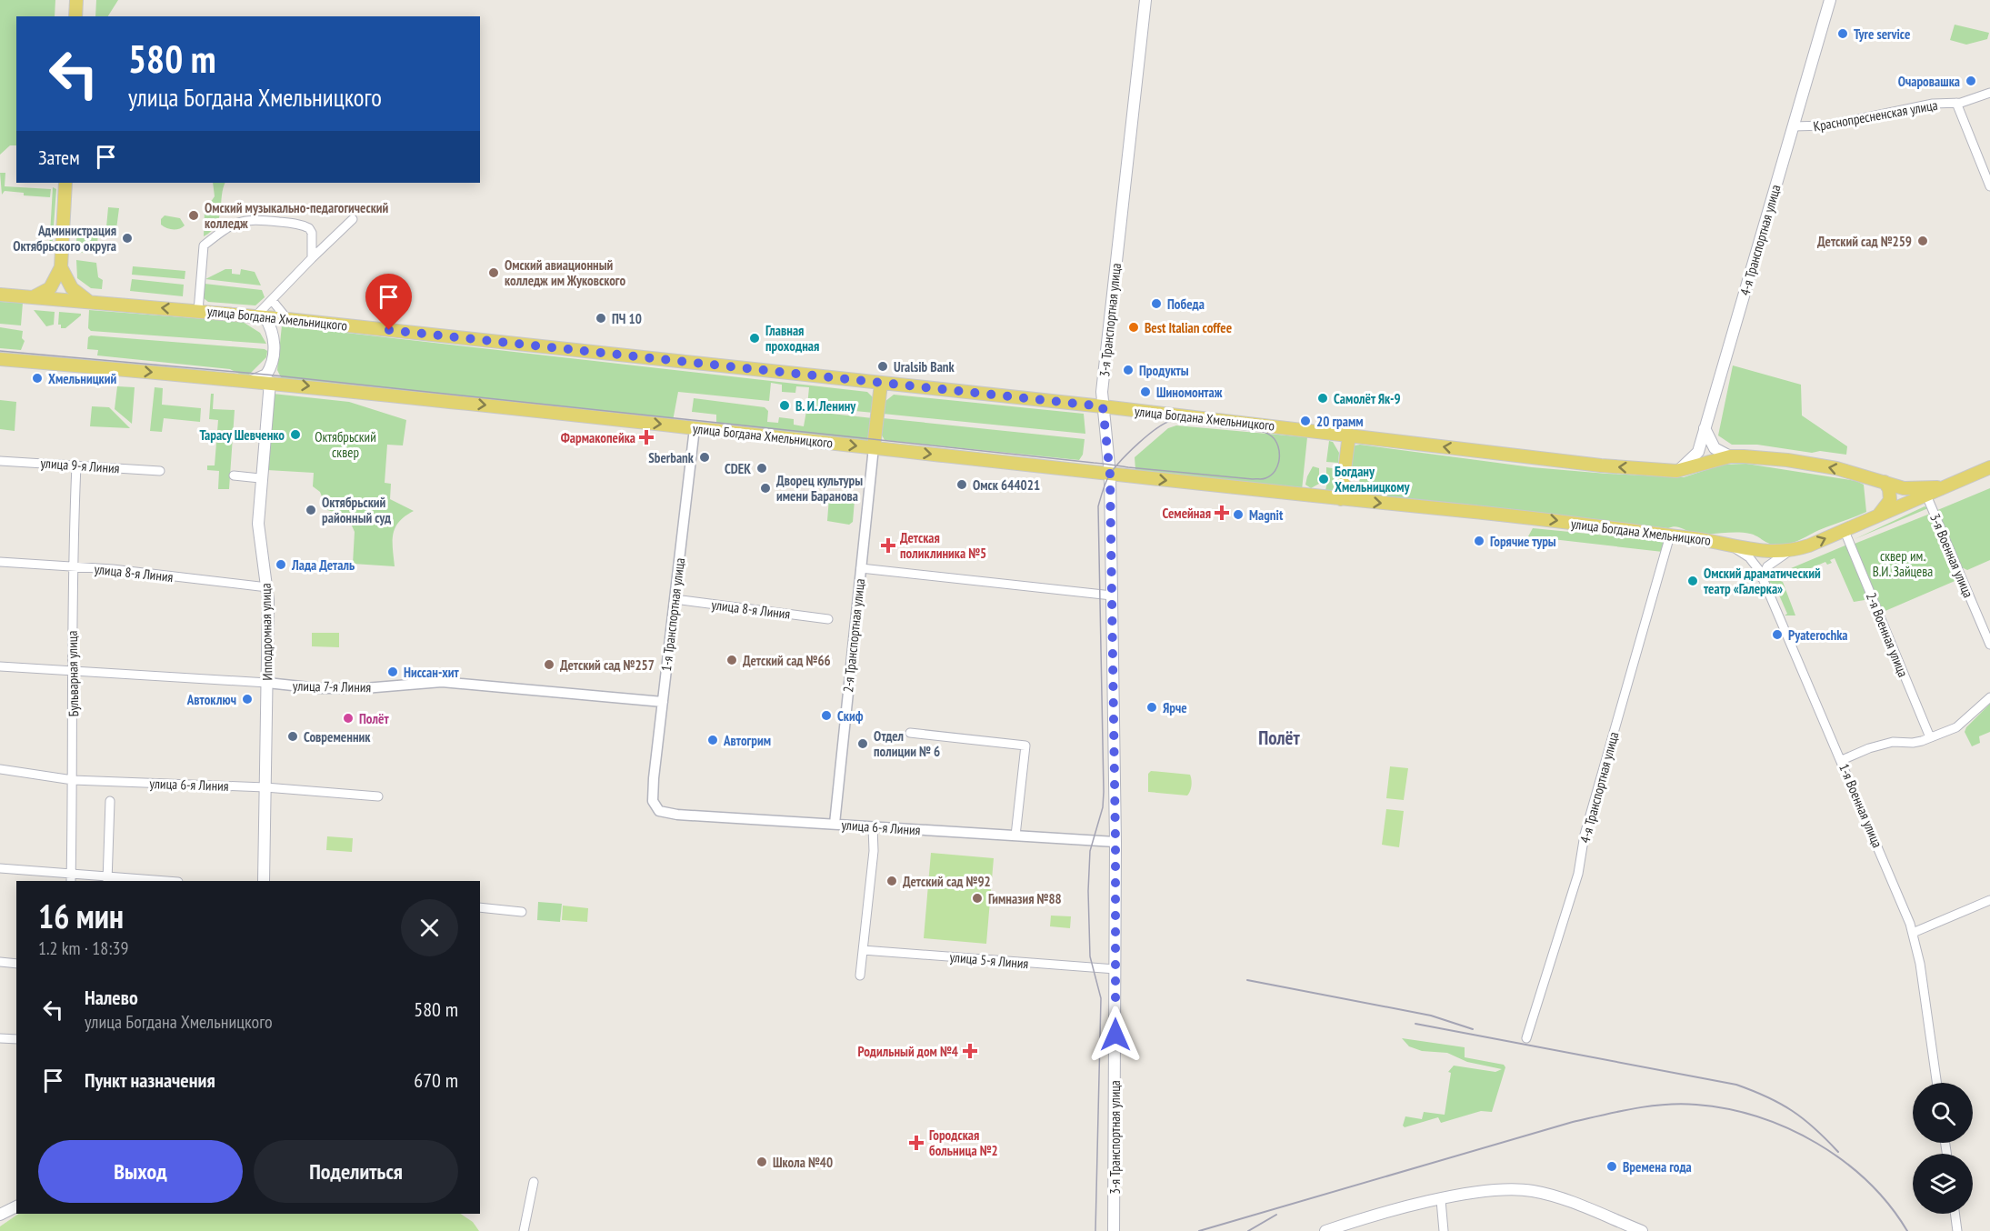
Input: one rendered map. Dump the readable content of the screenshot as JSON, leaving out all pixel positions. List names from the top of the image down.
{
  "streets": {
    "main road": [
      "4-я Транспортная улица",
      "улица Богдана Хмельницкого",
      "3-я Транспортная улица",
      "Ипподромная улица"
    ],
    "street": [
      "Краснопресненская улица",
      "улица 9-я Линия",
      "3-я Военная улица",
      "улица 8-я Линия",
      "1-я Транспортная улица",
      "2-я Военная улица",
      "2-я Транспортная улица",
      "Бульварная улица",
      "улица 7-я Линия",
      "улица 6-я Линия",
      "1-я Военная улица",
      "улица 5-я Линия"
    ]
  },
  "crossings": [
    ["Краснопресненская улица", "4-я Транспортная улица"],
    ["4-я Транспортная улица", "улица Богдана Хмельницкого"],
    ["улица Богдана Хмельницкого", "3-я Транспортная улица"],
    ["улица Богдана Хмельницкого", "3-я Военная улица"],
    ["улица Богдана Хмельницкого", "1-я Транспортная улица"],
    ["улица Богдана Хмельницкого", "Ипподромная улица"],
    ["улица Богдана Хмельницкого", "2-я Военная улица"],
    ["улица Богдана Хмельницкого", "2-я Транспортная улица"],
    ["улица Богдана Хмельницкого", "1-я Военная улица"],
    ["3-я Транспортная улица", "улица 6-я Линия"],
    ["3-я Транспортная улица", "улица 5-я Линия"],
    ["улица 9-я Линия", "Бульварная улица"],
    ["улица 8-я Линия", "1-я Транспортная улица"],
    ["улица 8-я Линия", "Ипподромная улица"],
    ["улица 8-я Линия", "Бульварная улица"],
    ["1-я Транспортная улица", "улица 7-я Линия"],
    ["1-я Транспортная улица", "улица 6-я Линия"],
    ["Ипподромная улица", "улица 7-я Линия"],
    ["Ипподромная улица", "улица 6-я Линия"],
    ["2-я Транспортная улица", "улица 6-я Линия"],
    ["Бульварная улица", "улица 7-я Линия"],
    ["Бульварная улица", "улица 6-я Линия"]
  ],
  "districts": ["Полёт"],
  "parks": ["Октябрьский сквер", "сквер им. В.И. Зайцева"],
  "places": {
    "other": [
      "Tyre service",
      "Очаровашка",
      "Омский музыкально-педагогический колледж",
      "Администрация Октябрьского округа",
      "Детский сад №259",
      "Омский авиационный колледж им Жуковского",
      "Победа",
      "ПЧ 10",
      "Best Italian coffee",
      "Главная проходная",
      "Uralsib Bank",
      "Продукты",
      "Хмельницкий",
      "Шиномонтаж",
      "Самолёт Як-9",
      "В. И. Ленину",
      "20 грамм",
      "Тарасу Шевченко",
      "Sberbank",
      "CDEK",
      "Богдану Хмельницкому",
      "Омск 644021",
      "Дворец культуры имени Баранова",
      "Октябрьский районный суд",
      "Magnit",
      "Горячие туры",
      "Лада Деталь",
      "Омский драматический театр «Галерка»",
      "Pyaterochka",
      "Детский сад №66",
      "Детский сад №257",
      "Ниссан-хит",
      "Автоключ",
      "Ярче",
      "Скиф",
      "Полёт",
      "Современник",
      "Автогрим",
      "Отдел полиции № 6",
      "Детский сад №92",
      "Гимназия №88",
      "Школа №40",
      "Времена года"
    ],
    "health": [
      "Фармакопейка",
      "Семейная",
      "Детская поликлиника №5",
      "Родильный дом №4",
      "Городская больница №2"
    ]
  },
  "page": {
    "turn": ["580 m", "улица Богдана Хмельницкого"],
    "then": "Затем",
    "heading": ["16 мин", "1.2 km · 18:39"],
    "list": [
      {
        "name": "Налево",
        "note": "улица Богдана Хмельницкого",
        "value": "580 m"
      },
      {
        "name": "Пункт назначения",
        "value": "670 m"
      }
    ],
    "buttons": ["Выход", "Поделиться"]
  }
}
